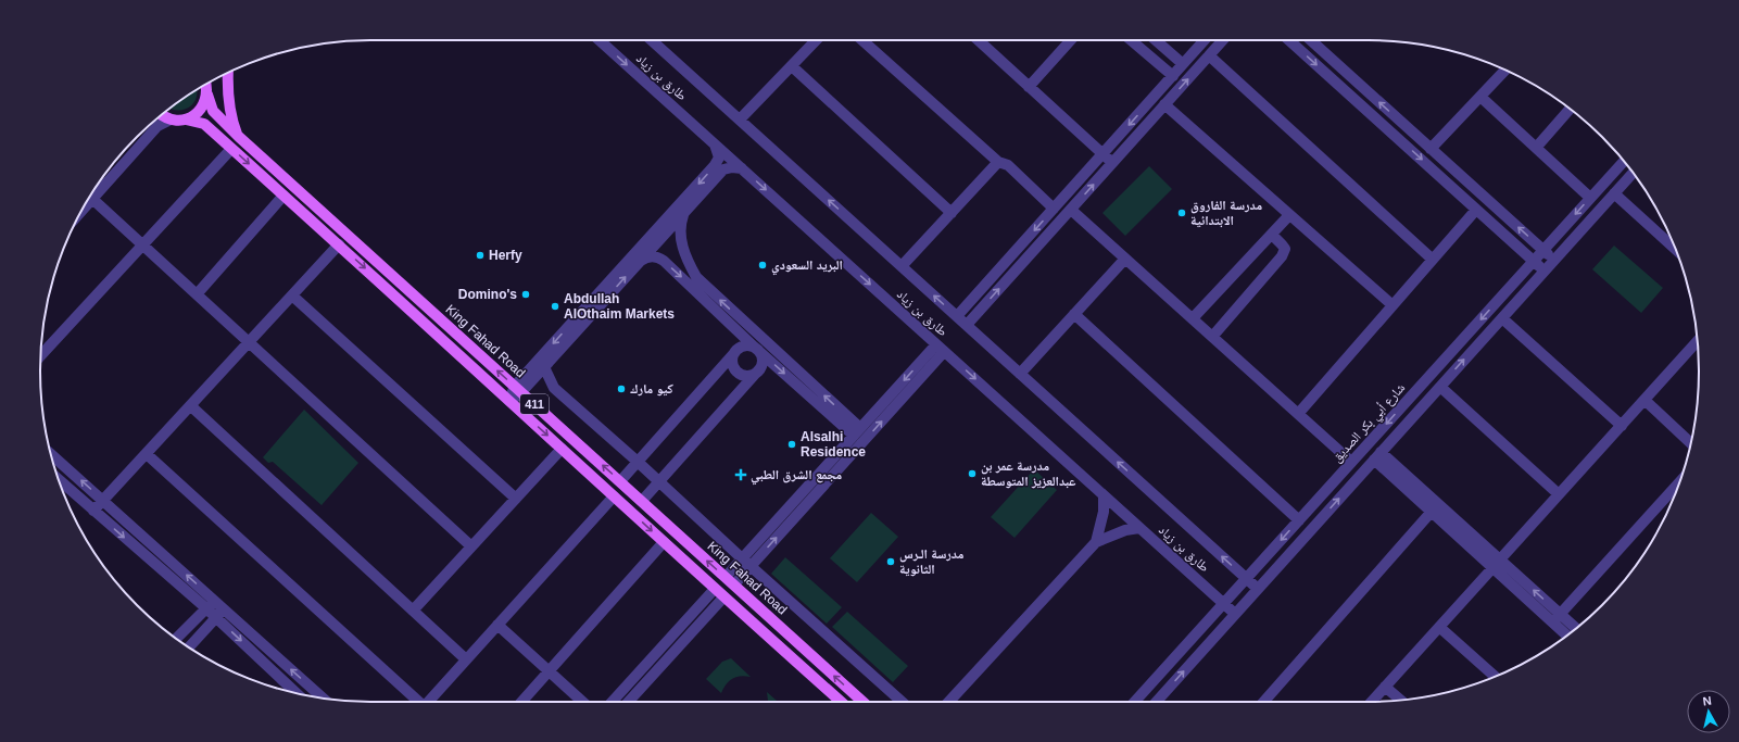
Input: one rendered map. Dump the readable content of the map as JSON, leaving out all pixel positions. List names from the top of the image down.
{
  "streets": {
    "main road": ["King Fahad Road", "411"],
    "street": ["طارق بن زياد", "شارع أبي بكر الصديق"]
  },
  "crossings": [
    ["طارق بن زياد", "شارع أبي بكر الصديق"]
  ],
  "places": {
    "other": [
      "مدرسة الفاروق الابتدائية",
      "Herfy",
      "البريد السعودي",
      "Domino's",
      "Abdullah AlOthaim Markets",
      "كيو مارك",
      "Alsalhi Residence",
      "مدرسة عمر بن عبدالعزيز المتوسطة",
      "مدرسة الـرس الثانوية"
    ],
    "health": ["مجمع الشرق الطبي"]
  },
  "north": "top"
}
